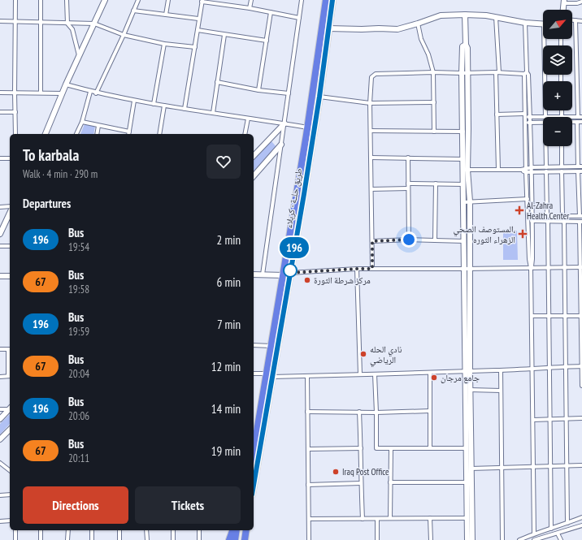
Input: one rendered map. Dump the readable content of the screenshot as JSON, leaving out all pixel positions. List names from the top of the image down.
{
  "streets": {
    "highway": ["طريق حلــة - كربلاء"]
  },
  "places": {
    "health": ["Al-Zahra Health Center", "المستوصف الصحي، الزهراء الثوره"],
    "other": [
      "مركز شرطة الثورة",
      "نادي الحله الرياضي",
      "جامع مرجان",
      "Iraq Post Office"
    ]
  },
  "lines": ["bus line 196"],
  "north": "top right",
  "page": {
    "on_map": "196",
    "map_buttons": ["+", "−"],
    "heading": [
      ["To karbala", "Walk · 4 min · 290 m"],
      "Departures"
    ],
    "list": [
      {
        "mark": "196",
        "name": "Bus",
        "note": "19:54",
        "value": "2 min"
      },
      {
        "mark": "67",
        "name": "Bus",
        "note": "19:58",
        "value": "6 min"
      },
      {
        "mark": "196",
        "name": "Bus",
        "note": "19:59",
        "value": "7 min"
      },
      {
        "mark": "67",
        "name": "Bus",
        "note": "20:04",
        "value": "12 min"
      },
      {
        "mark": "196",
        "name": "Bus",
        "note": "20:06",
        "value": "14 min"
      },
      {
        "mark": "67",
        "name": "Bus",
        "note": "20:11",
        "value": "19 min"
      }
    ],
    "buttons": ["Directions", "Tickets"]
  }
}
